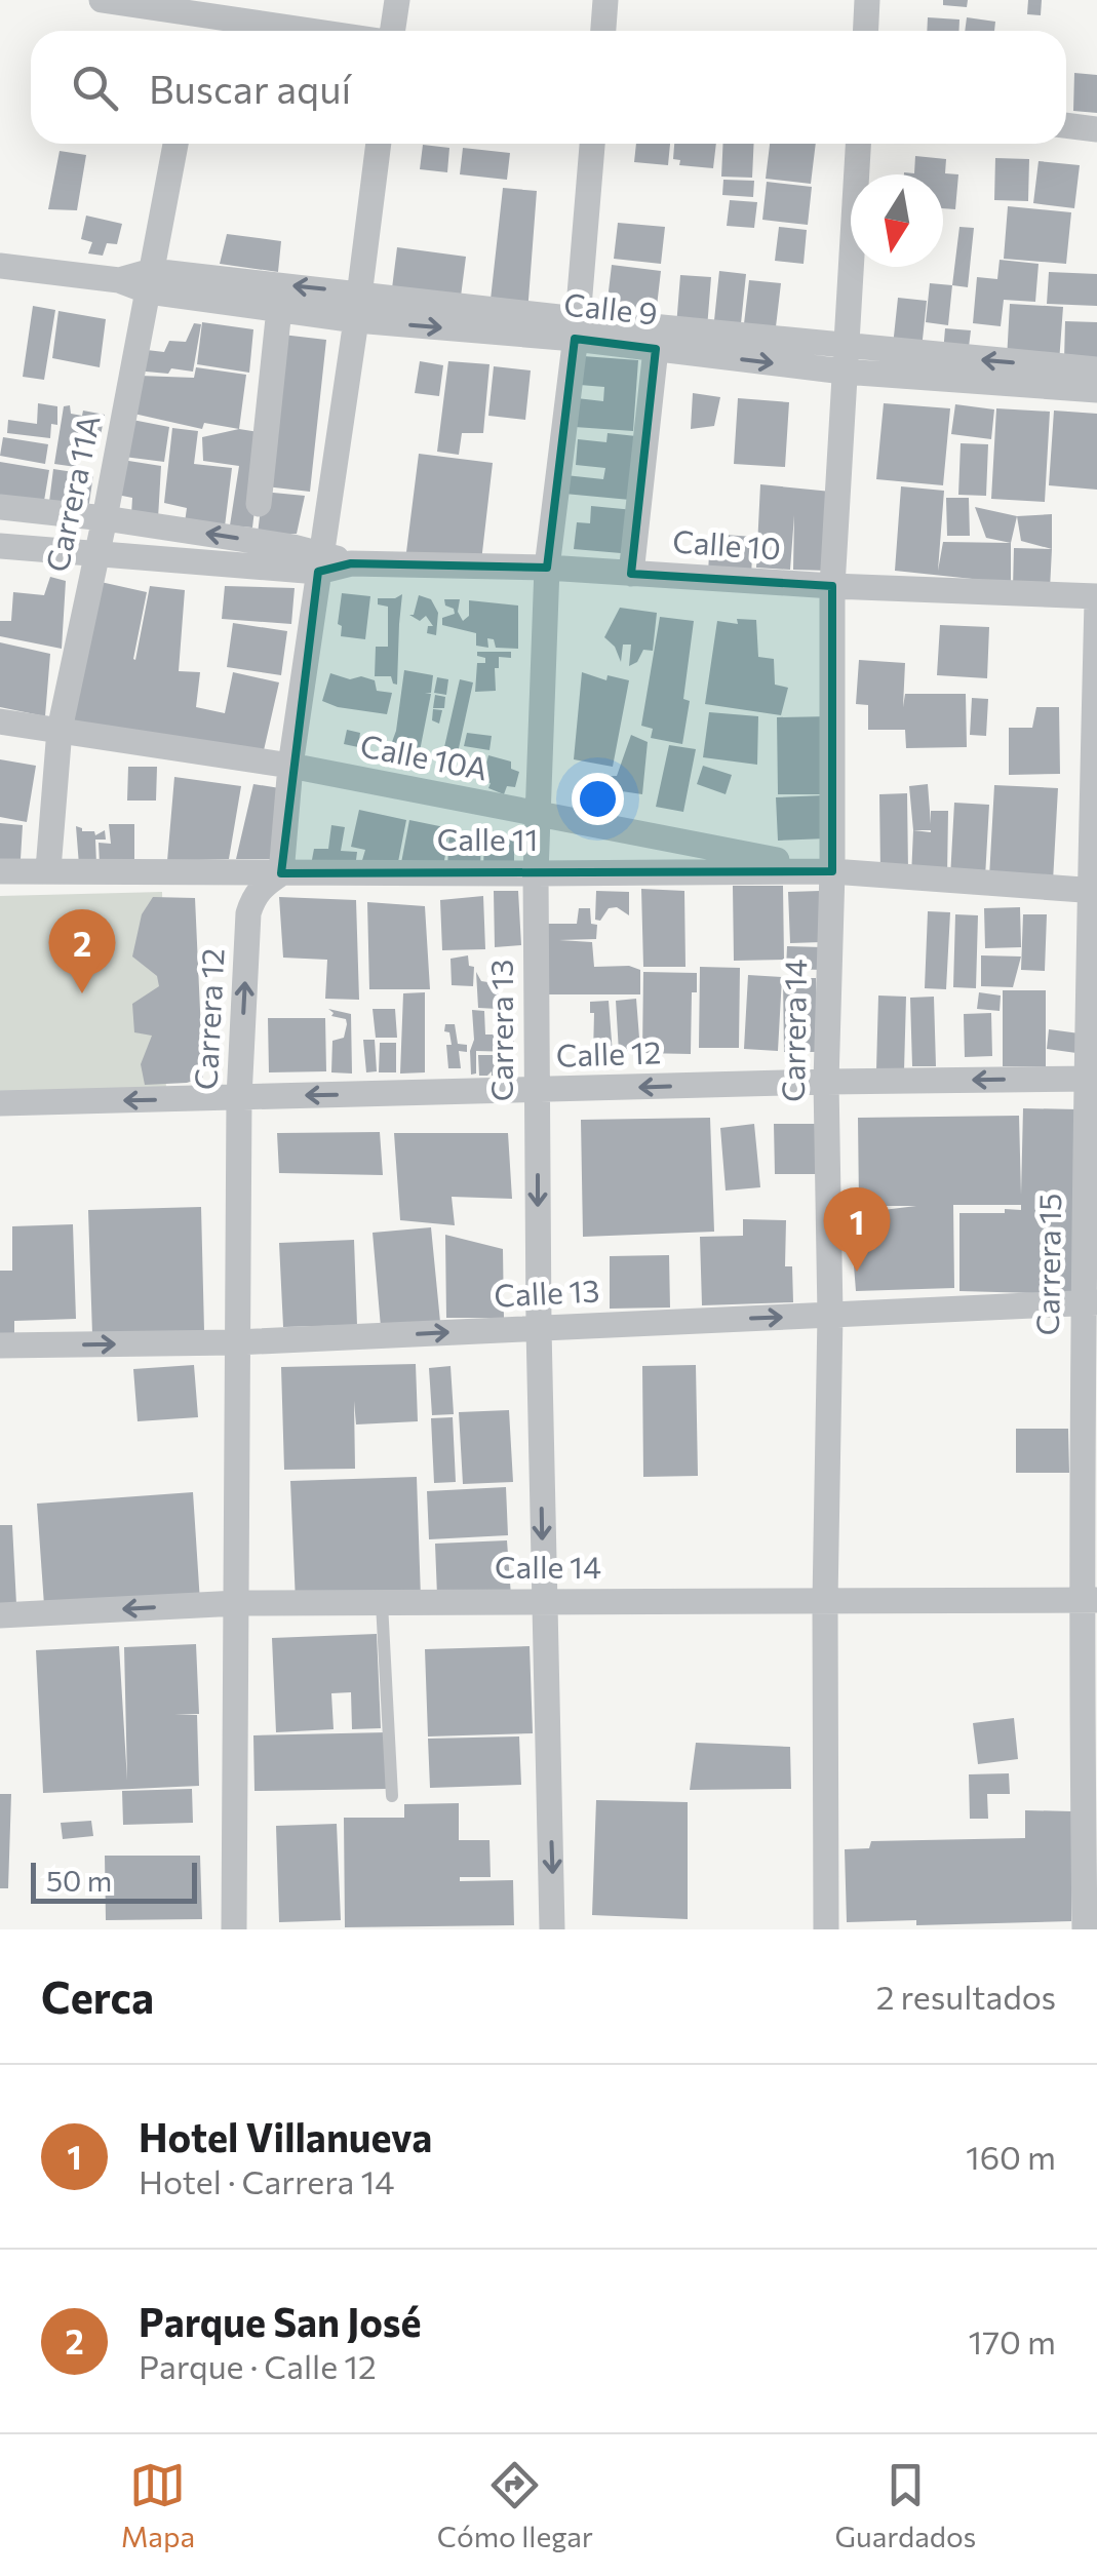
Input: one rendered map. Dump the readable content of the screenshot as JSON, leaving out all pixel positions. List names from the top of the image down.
{
  "streets": {
    "street": [
      "Calle 9",
      "Carrera 11A",
      "Calle 10",
      "Calle 10A",
      "Calle 11",
      "Carrera 12",
      "Carrera 13",
      "Carrera 14",
      "Calle 12",
      "Carrera 15",
      "Calle 13",
      "Calle 14"
    ]
  },
  "crossings": [
    ["Calle 9", "Carrera 11A"],
    ["Calle 9", "Carrera 13"],
    ["Calle 9", "Carrera 14"],
    ["Carrera 11A", "Calle 10"],
    ["Carrera 11A", "Calle 10A"],
    ["Carrera 11A", "Calle 11"],
    ["Calle 10", "Carrera 13"],
    ["Calle 10", "Carrera 14"],
    ["Calle 10", "Carrera 15"],
    ["Calle 10A", "Calle 11"],
    ["Calle 10A", "Carrera 13"],
    ["Calle 10A", "Carrera 14"],
    ["Calle 11", "Carrera 12"],
    ["Calle 11", "Carrera 13"],
    ["Calle 11", "Carrera 14"],
    ["Calle 11", "Carrera 15"],
    ["Carrera 12", "Calle 12"],
    ["Carrera 12", "Calle 13"],
    ["Carrera 12", "Calle 14"],
    ["Carrera 13", "Calle 12"],
    ["Carrera 13", "Calle 13"],
    ["Carrera 13", "Calle 14"],
    ["Carrera 14", "Calle 12"],
    ["Carrera 14", "Calle 13"],
    ["Carrera 14", "Calle 14"],
    ["Calle 12", "Carrera 15"],
    ["Carrera 15", "Calle 13"],
    ["Carrera 15", "Calle 14"]
  ],
  "one_way": ["Carrera 13", "Calle 12", "Calle 13"],
  "scale_bar": "50 m",
  "north": "bottom",
  "page": {
    "search": "Buscar aquí",
    "pins": ["2", "1"],
    "scale": "50 m",
    "heading": ["Cerca", "2 resultados"],
    "list": [
      {
        "mark": "1",
        "name": "Hotel Villanueva",
        "note": "Hotel · Carrera 14",
        "value": "160 m"
      },
      {
        "mark": "2",
        "name": "Parque San José",
        "note": "Parque · Calle 12",
        "value": "170 m"
      }
    ],
    "nav": ["Mapa", "Cómo llegar", "Guardados"]
  }
}
